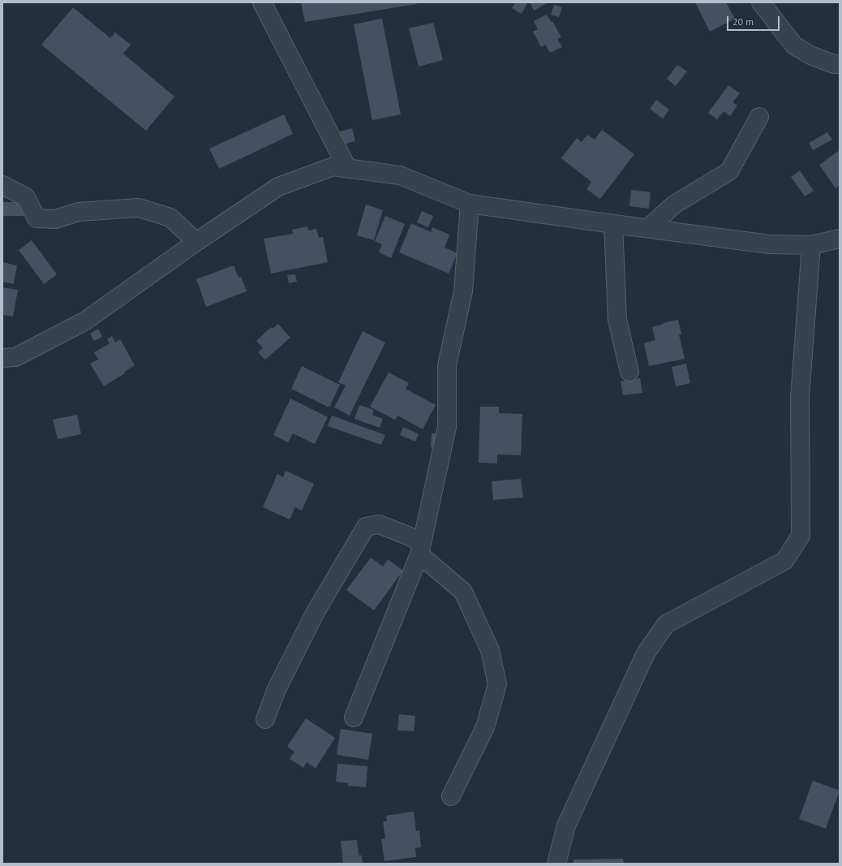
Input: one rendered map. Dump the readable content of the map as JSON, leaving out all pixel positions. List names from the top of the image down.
{
  "scale_bar": "20 m"
}
